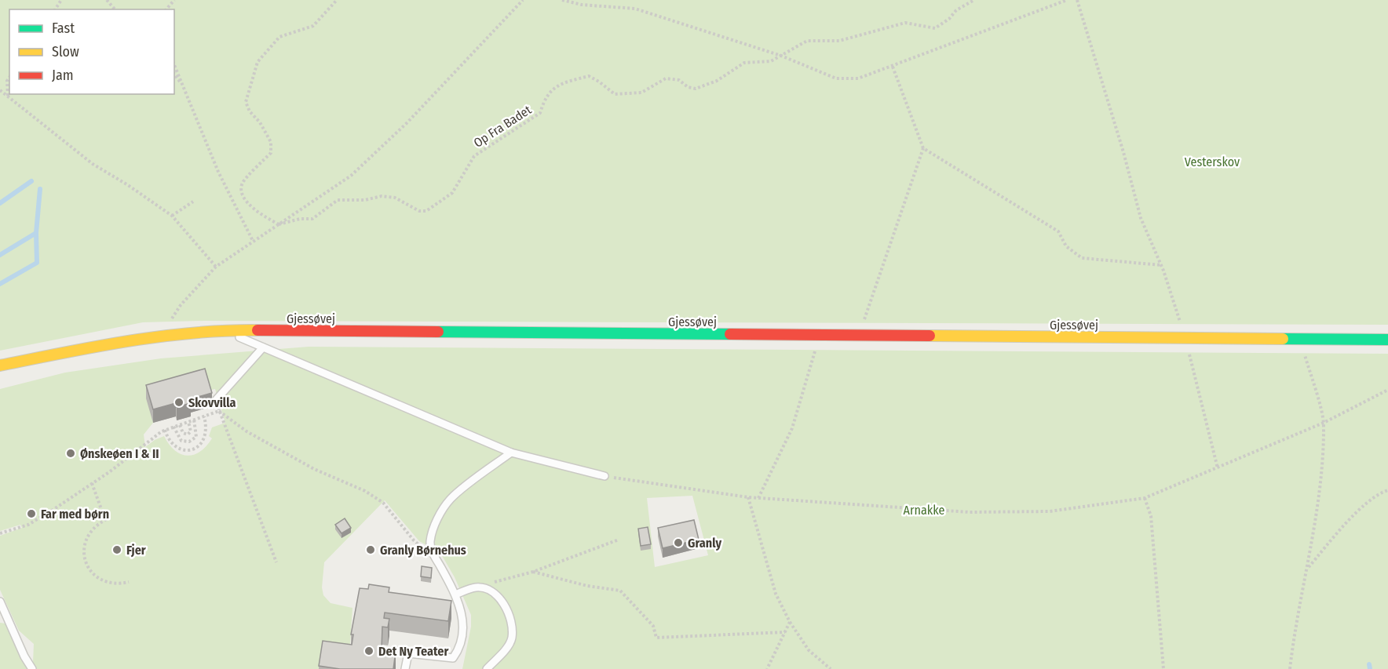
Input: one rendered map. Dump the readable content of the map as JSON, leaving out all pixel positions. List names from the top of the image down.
{
  "streets": {
    "street": ["Gjessøvej"],
    "path": ["Op Fra Badet"]
  },
  "parks": ["Vesterskov", "Arnakke"],
  "places": [
    "Skovvilla",
    "Ønskeøen I & II",
    "Far med børn",
    "Granly",
    "Fjer",
    "Granly Børnehus",
    "Det Ny Teater"
  ],
  "legend": ["Fast", "Slow", "Jam"]
}
